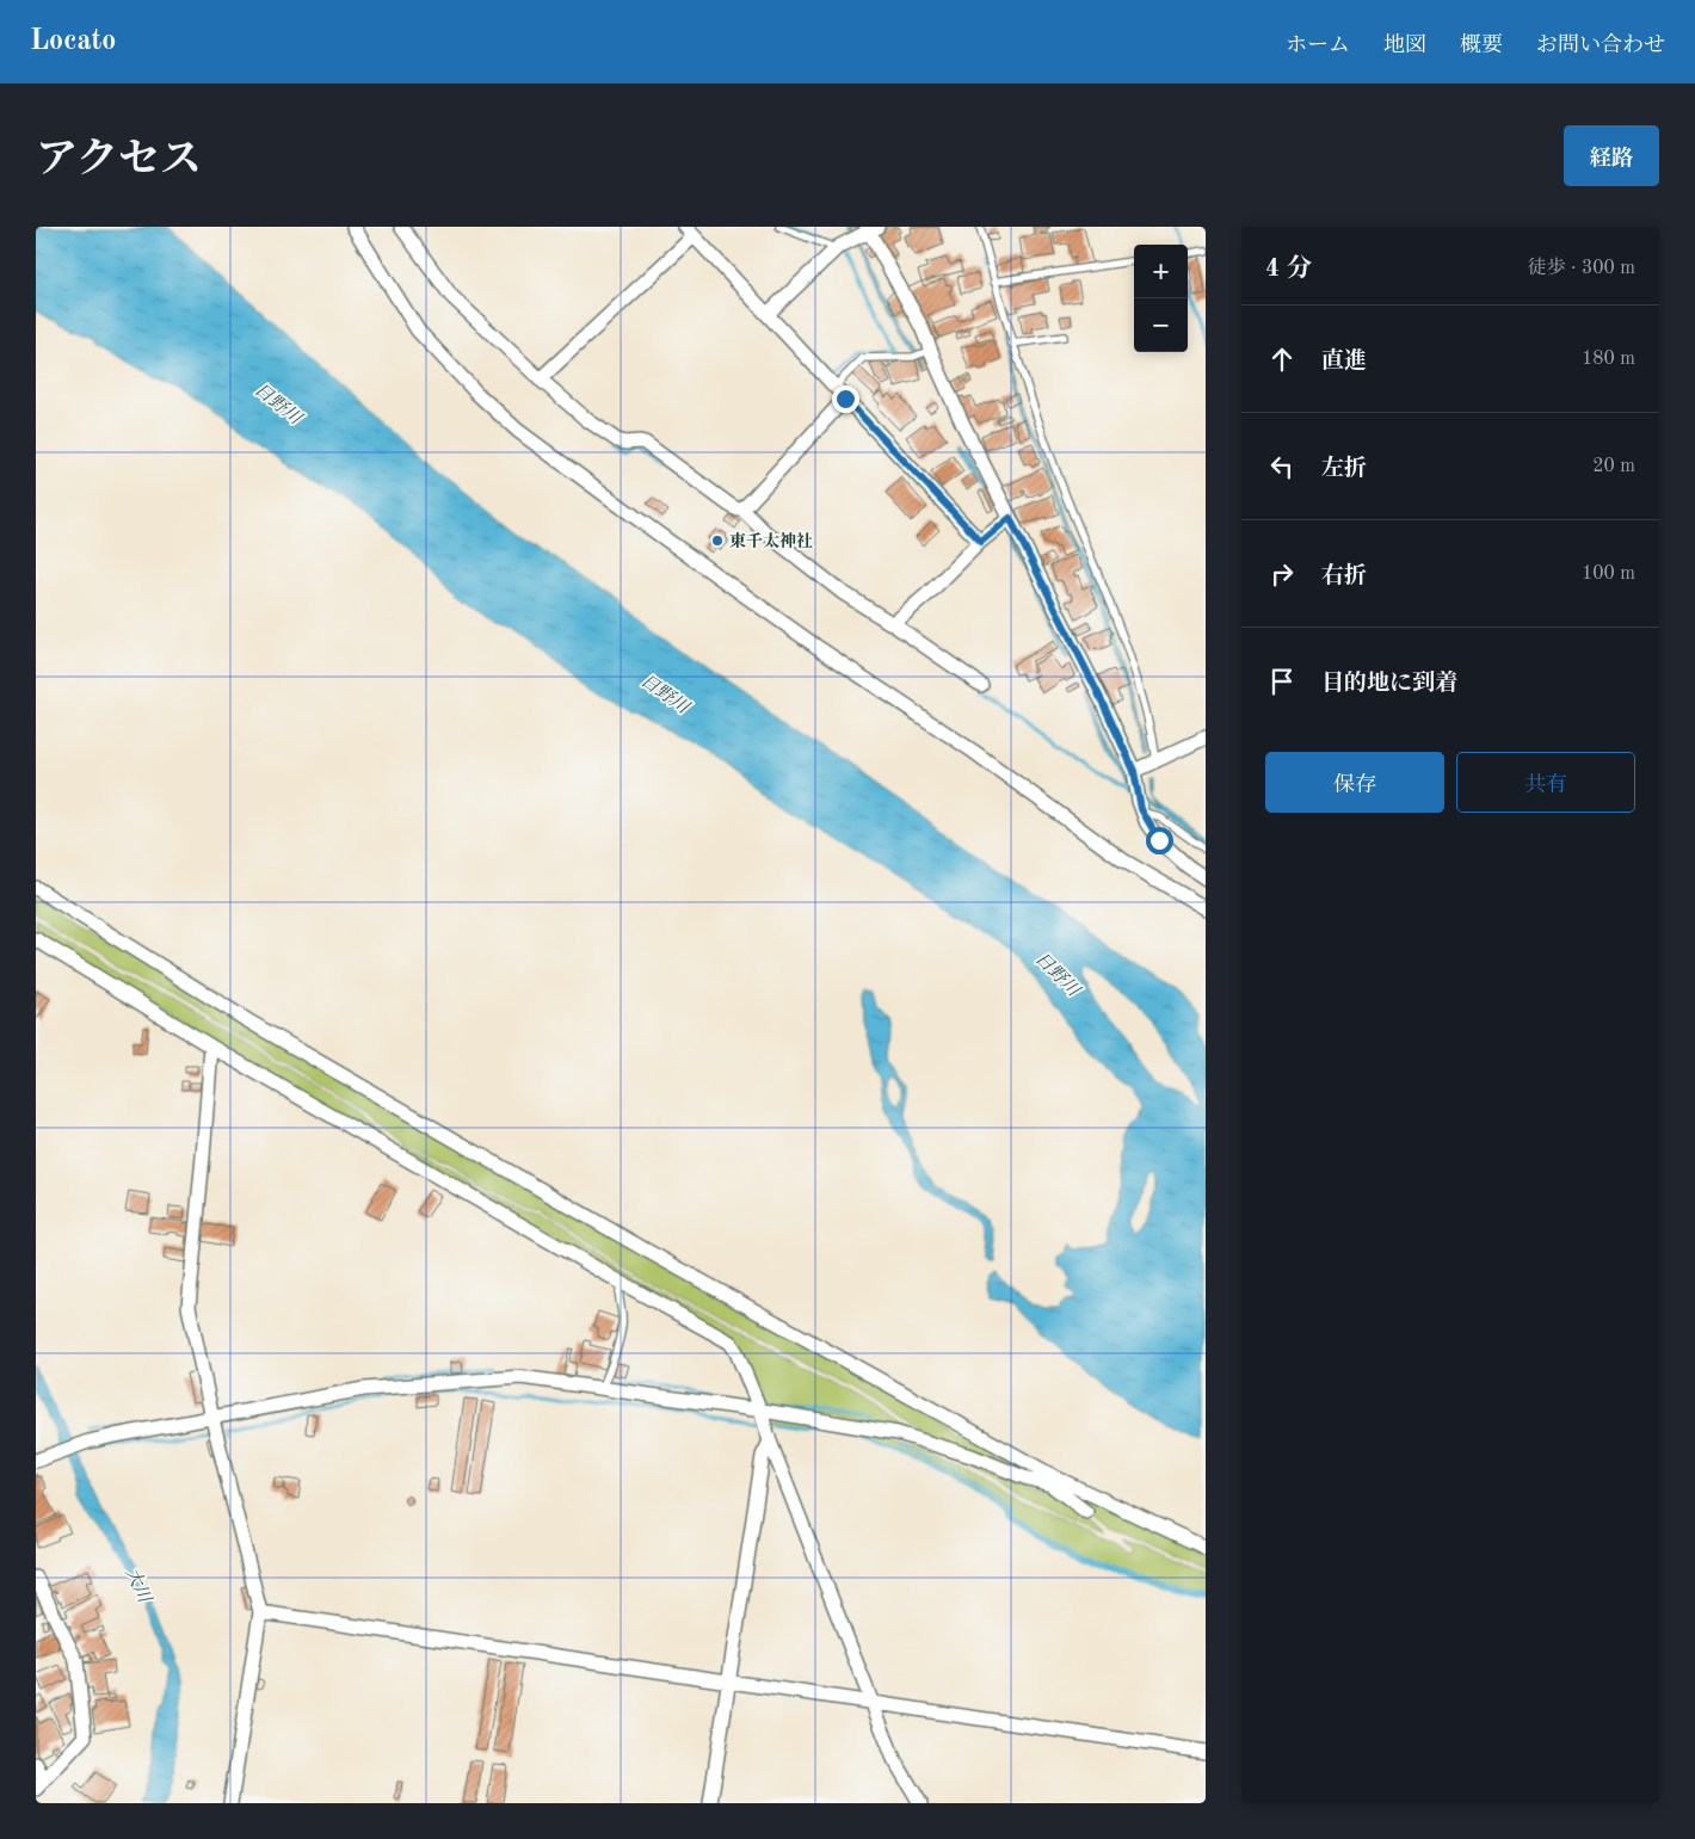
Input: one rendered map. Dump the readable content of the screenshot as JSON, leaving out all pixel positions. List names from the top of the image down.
{
  "water": ["日野川", "大川"],
  "places": ["東千太神社"],
  "page": {
    "header": "Locato",
    "nav": [
      "ホーム",
      "地図",
      "概要",
      "お問い合わせ"
    ],
    "title": "アクセス",
    "buttons": [
      "経路",
      ["保存", "共有"]
    ],
    "heading": ["4 分", "徒歩 · 300 m"],
    "map_buttons": ["+", "−"],
    "list": [
      ["直進", "180 m"],
      ["左折", "20 m"],
      ["右折", "100 m"],
      "目的地に到着"
    ]
  }
}
